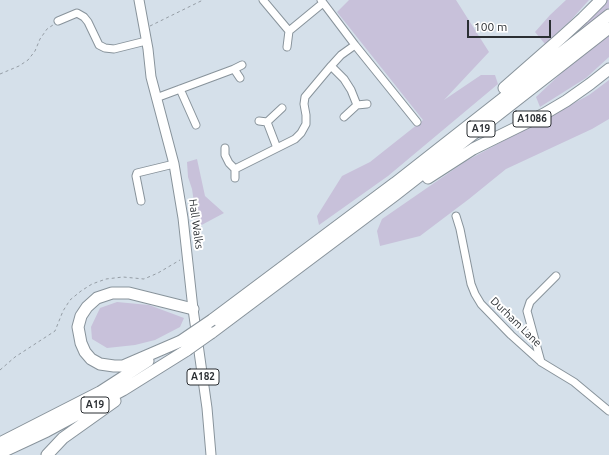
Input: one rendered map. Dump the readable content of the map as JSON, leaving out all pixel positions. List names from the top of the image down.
{
  "streets": {
    "highway": ["A1086", "A19"],
    "main road": ["Hall Walks", "A182"],
    "street": ["Durham Lane"]
  },
  "crossings": [
    ["A1086", "A19"]
  ],
  "scale_bar": "100 m"
}
